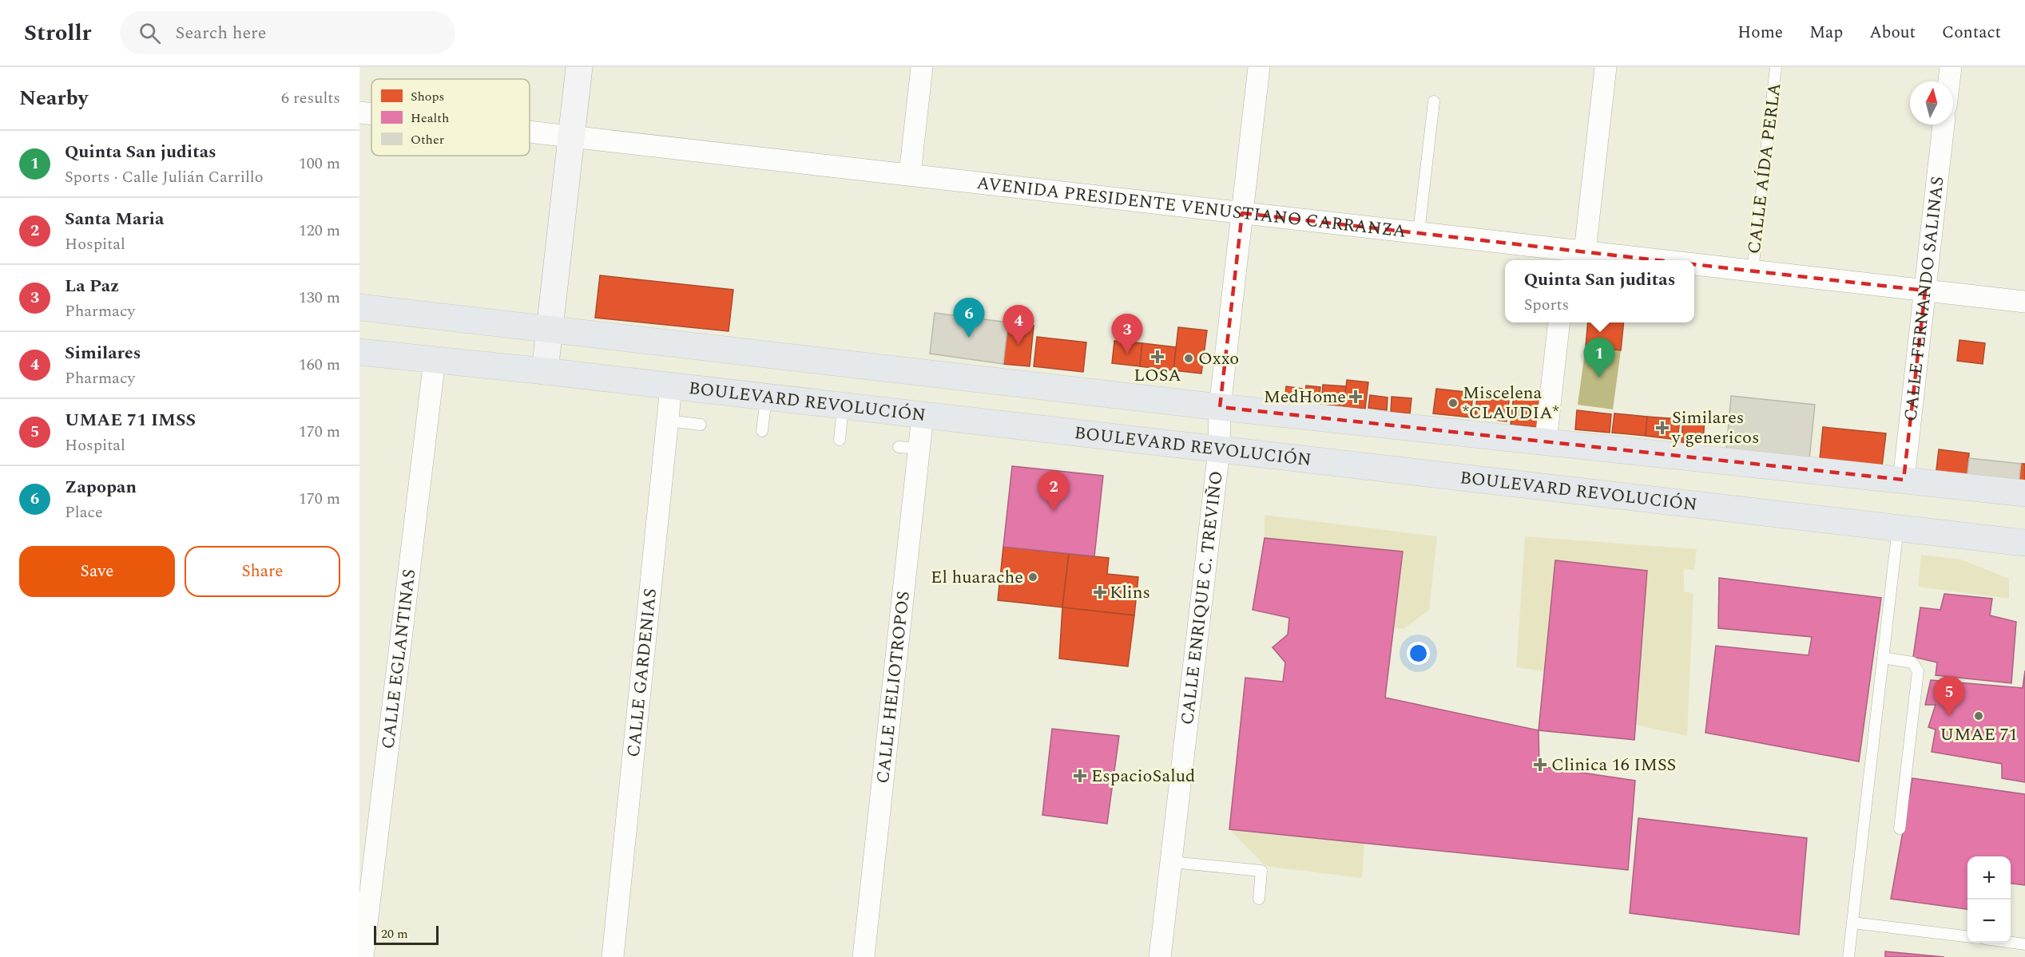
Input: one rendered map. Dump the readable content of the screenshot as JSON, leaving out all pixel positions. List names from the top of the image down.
{
  "streets": {
    "main road": ["BOULEVARD REVOLUCIÓN"],
    "street": [
      "AVENIDA PRESIDENTE VENUSTIANO CARRANZA",
      "CALLE FERNANDO SALINAS",
      "CALLE ENRIQUE C. TREVIÑO",
      "CALLE EGLANTINAS",
      "CALLE GARDENIAS",
      "CALLE HELIOTROPOS"
    ],
    "lane": ["CALLE AÍDA PERLA"]
  },
  "crossings": [
    ["CALLE AÍDA PERLA", "AVENIDA PRESIDENTE VENUSTIANO CARRANZA"],
    ["AVENIDA PRESIDENTE VENUSTIANO CARRANZA", "CALLE FERNANDO SALINAS"],
    ["AVENIDA PRESIDENTE VENUSTIANO CARRANZA", "CALLE ENRIQUE C. TREVIÑO"],
    ["BOULEVARD REVOLUCIÓN", "CALLE ENRIQUE C. TREVIÑO"],
    ["BOULEVARD REVOLUCIÓN", "CALLE EGLANTINAS"],
    ["BOULEVARD REVOLUCIÓN", "CALLE GARDENIAS"],
    ["BOULEVARD REVOLUCIÓN", "CALLE HELIOTROPOS"]
  ],
  "places": {
    "health": [
      "LOSA",
      "MedHome",
      "Similares y genericos",
      "Klins",
      "Clinica 16 IMSS",
      "EspacioSalud"
    ],
    "other": [
      "Oxxo",
      "Miscelena *CLAUDIA*",
      "El huarache",
      "UMAE 71"
    ]
  },
  "legend": ["Shops", "Health", "Other"],
  "scale_bar": "20 m",
  "north": "top",
  "page": {
    "header": "Strollr",
    "search": "Search here",
    "nav": [
      "Home",
      "Map",
      "About",
      "Contact"
    ],
    "heading": ["Nearby", "6 results"],
    "list": [
      {
        "mark": "1",
        "name": "Quinta San juditas",
        "note": "Sports · Calle Julián Carrillo",
        "value": "100 m"
      },
      {
        "mark": "2",
        "name": "Santa Maria",
        "note": "Hospital",
        "value": "120 m"
      },
      {
        "mark": "3",
        "name": "La Paz",
        "note": "Pharmacy",
        "value": "130 m"
      },
      {
        "mark": "4",
        "name": "Similares",
        "note": "Pharmacy",
        "value": "160 m"
      },
      {
        "mark": "5",
        "name": "UMAE 71 IMSS",
        "note": "Hospital",
        "value": "170 m"
      },
      {
        "mark": "6",
        "name": "Zapopan",
        "note": "Place",
        "value": "170 m"
      }
    ],
    "popup": ["Quinta San juditas", "Sports"],
    "pins": [
      "6",
      "4",
      "3",
      "1",
      "2",
      "5"
    ],
    "buttons": ["Save", "Share"],
    "map_buttons": ["+", "−"],
    "scale": "20 m"
  }
}
